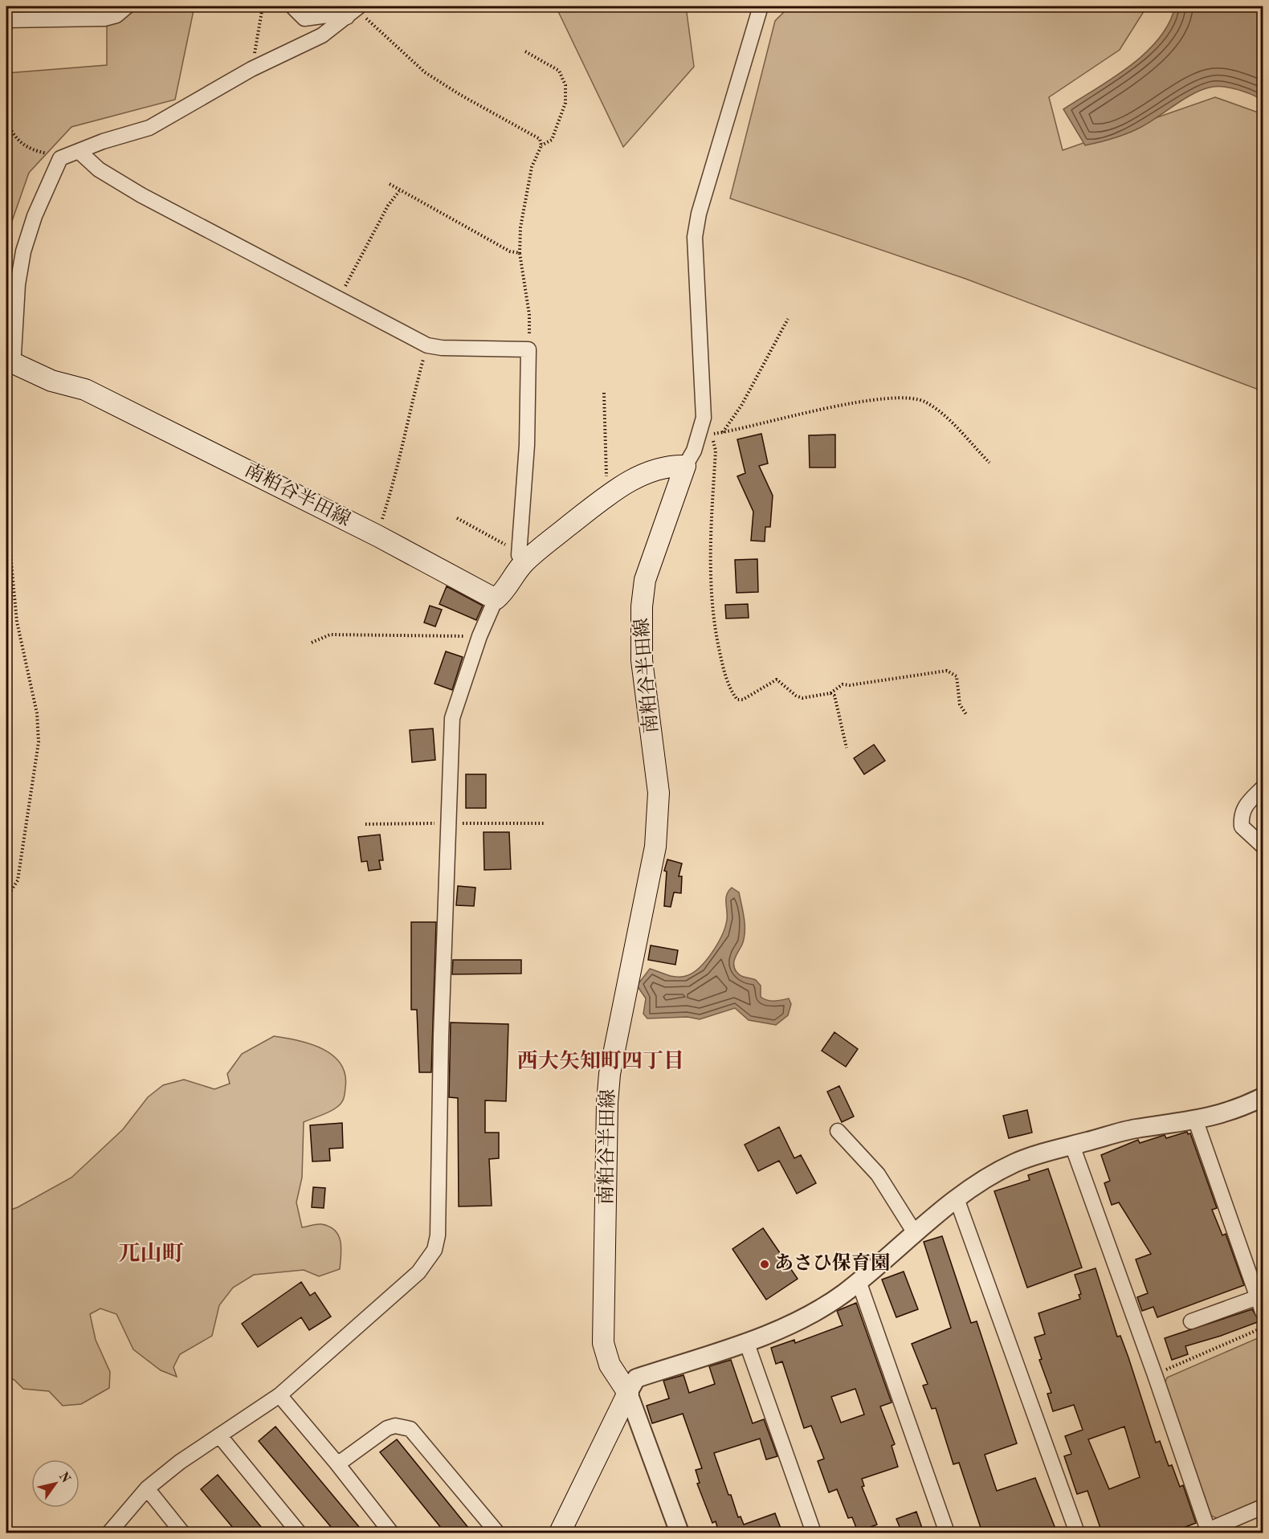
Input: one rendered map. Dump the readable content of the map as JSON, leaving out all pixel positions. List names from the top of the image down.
{
  "streets": {
    "main road": ["南粕谷半田線"]
  },
  "districts": ["西大矢知町四丁目", "兀山町"],
  "places": ["あさひ保育園"],
  "north": "top right"
}
